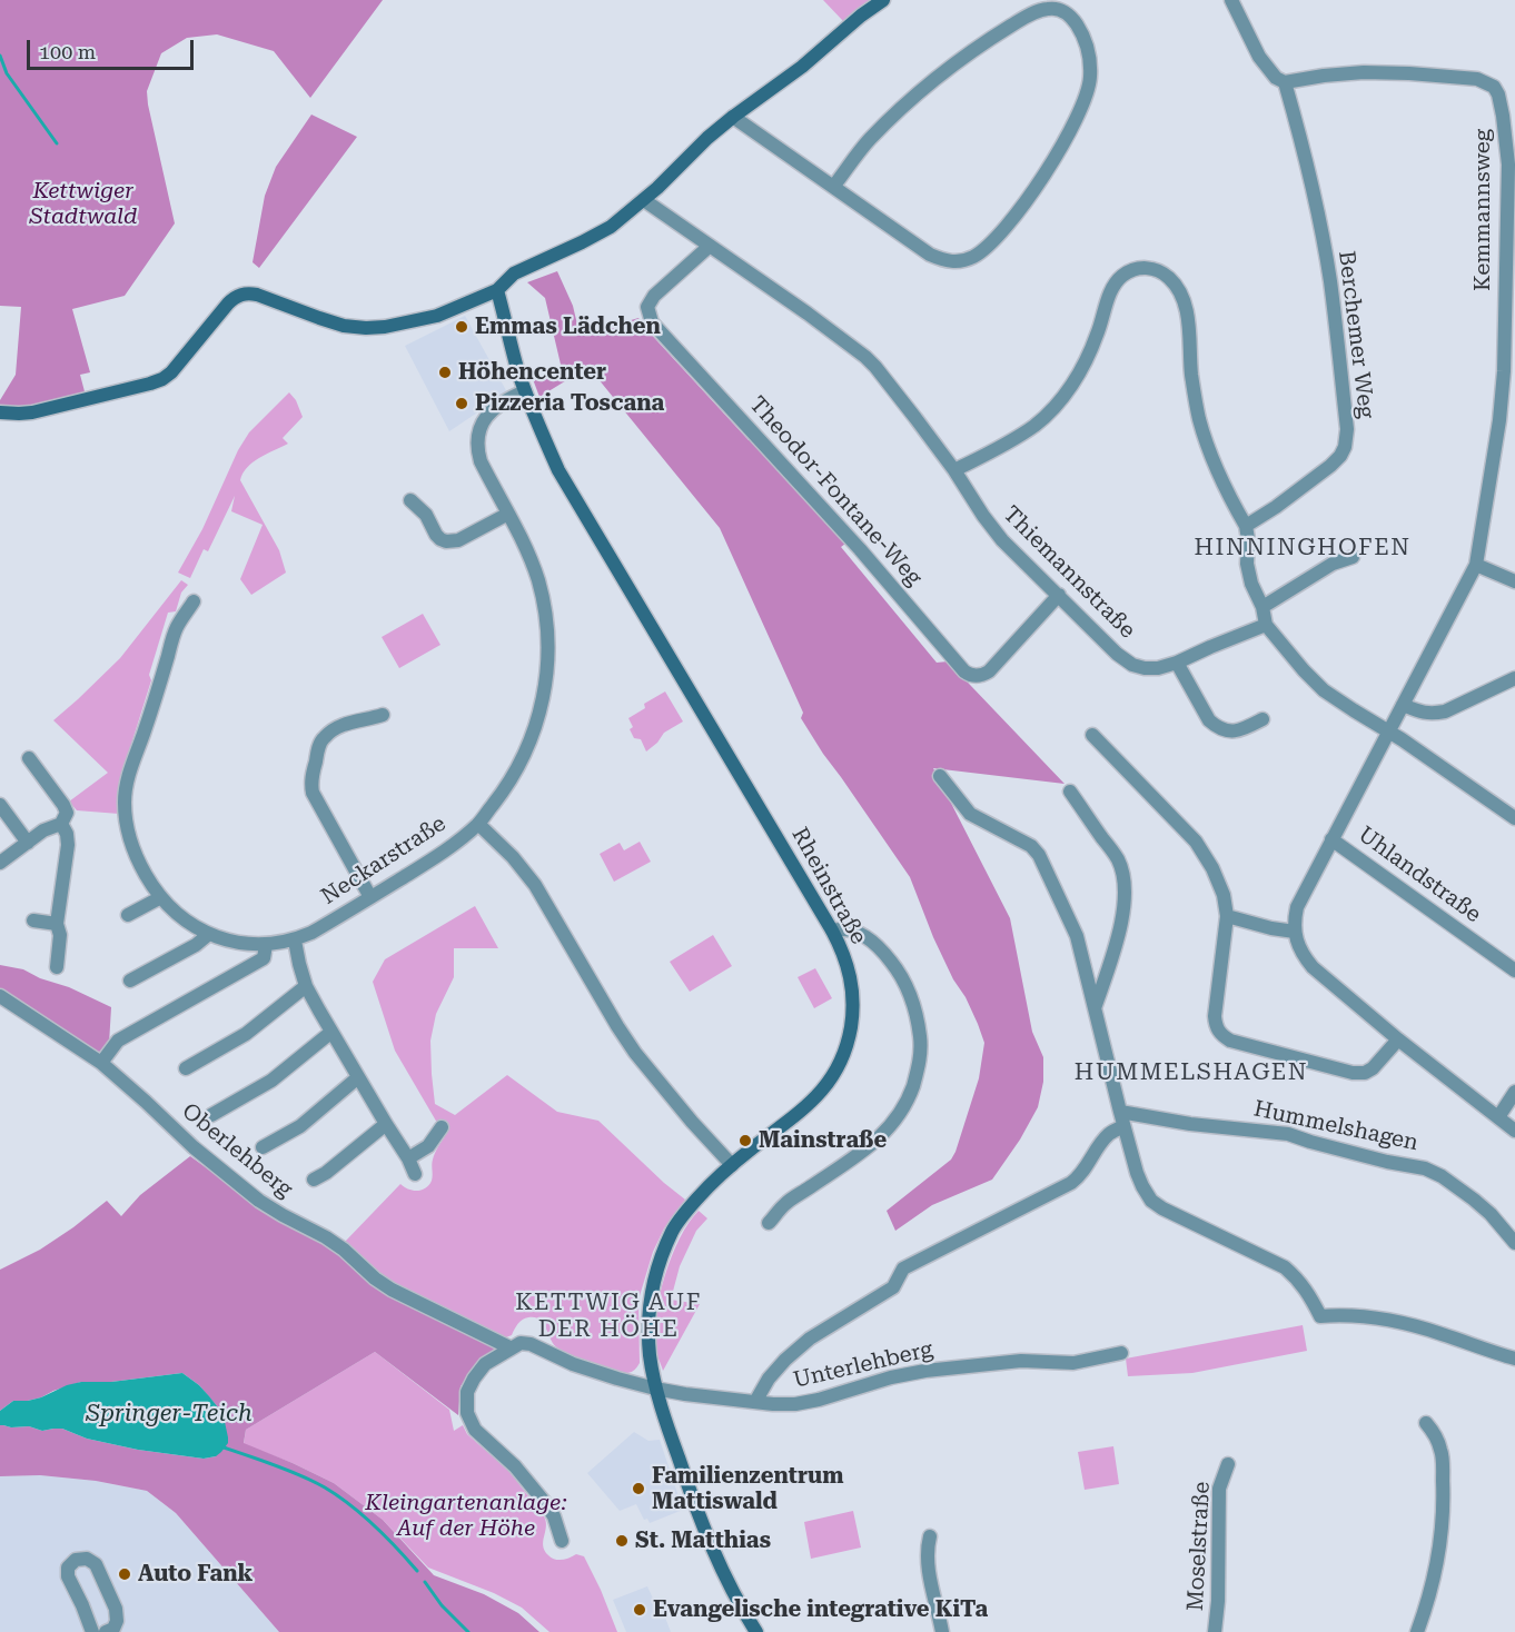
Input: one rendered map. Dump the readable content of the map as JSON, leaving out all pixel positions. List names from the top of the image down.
{
  "streets": {
    "street": [
      "Kemmannsweg",
      "Berchemer Weg",
      "Theodor-Fontane-Weg",
      "Thiemannstraße",
      "Neckarstraße",
      "Uhlandstraße",
      "Rheinstraße",
      "Hummelshagen",
      "Oberlehberg",
      "Unterlehberg",
      "Moselstraße"
    ]
  },
  "crossings": [
    ["Kemmannsweg", "Berchemer Weg"],
    ["Kemmannsweg", "Uhlandstraße"],
    ["Theodor-Fontane-Weg", "Thiemannstraße"],
    ["Neckarstraße", "Rheinstraße"],
    ["Rheinstraße", "Unterlehberg"]
  ],
  "districts": ["HINNINGHOFEN", "HUMMELSHAGEN", "KETTWIG AUF DER HÖHE"],
  "water": ["Springer-Teich"],
  "parks": ["Kettwiger Stadtwald", "Kleingartenanlage: Auf der Höhe"],
  "places": [
    "Emmas Lädchen",
    "Höhencenter",
    "Pizzeria Toscana",
    "Mainstraße",
    "Familienzentrum Mattiswald",
    "St. Matthias",
    "Auto Fank",
    "Evangelische integrative KiTa"
  ],
  "scale_bar": "100 m"
}
